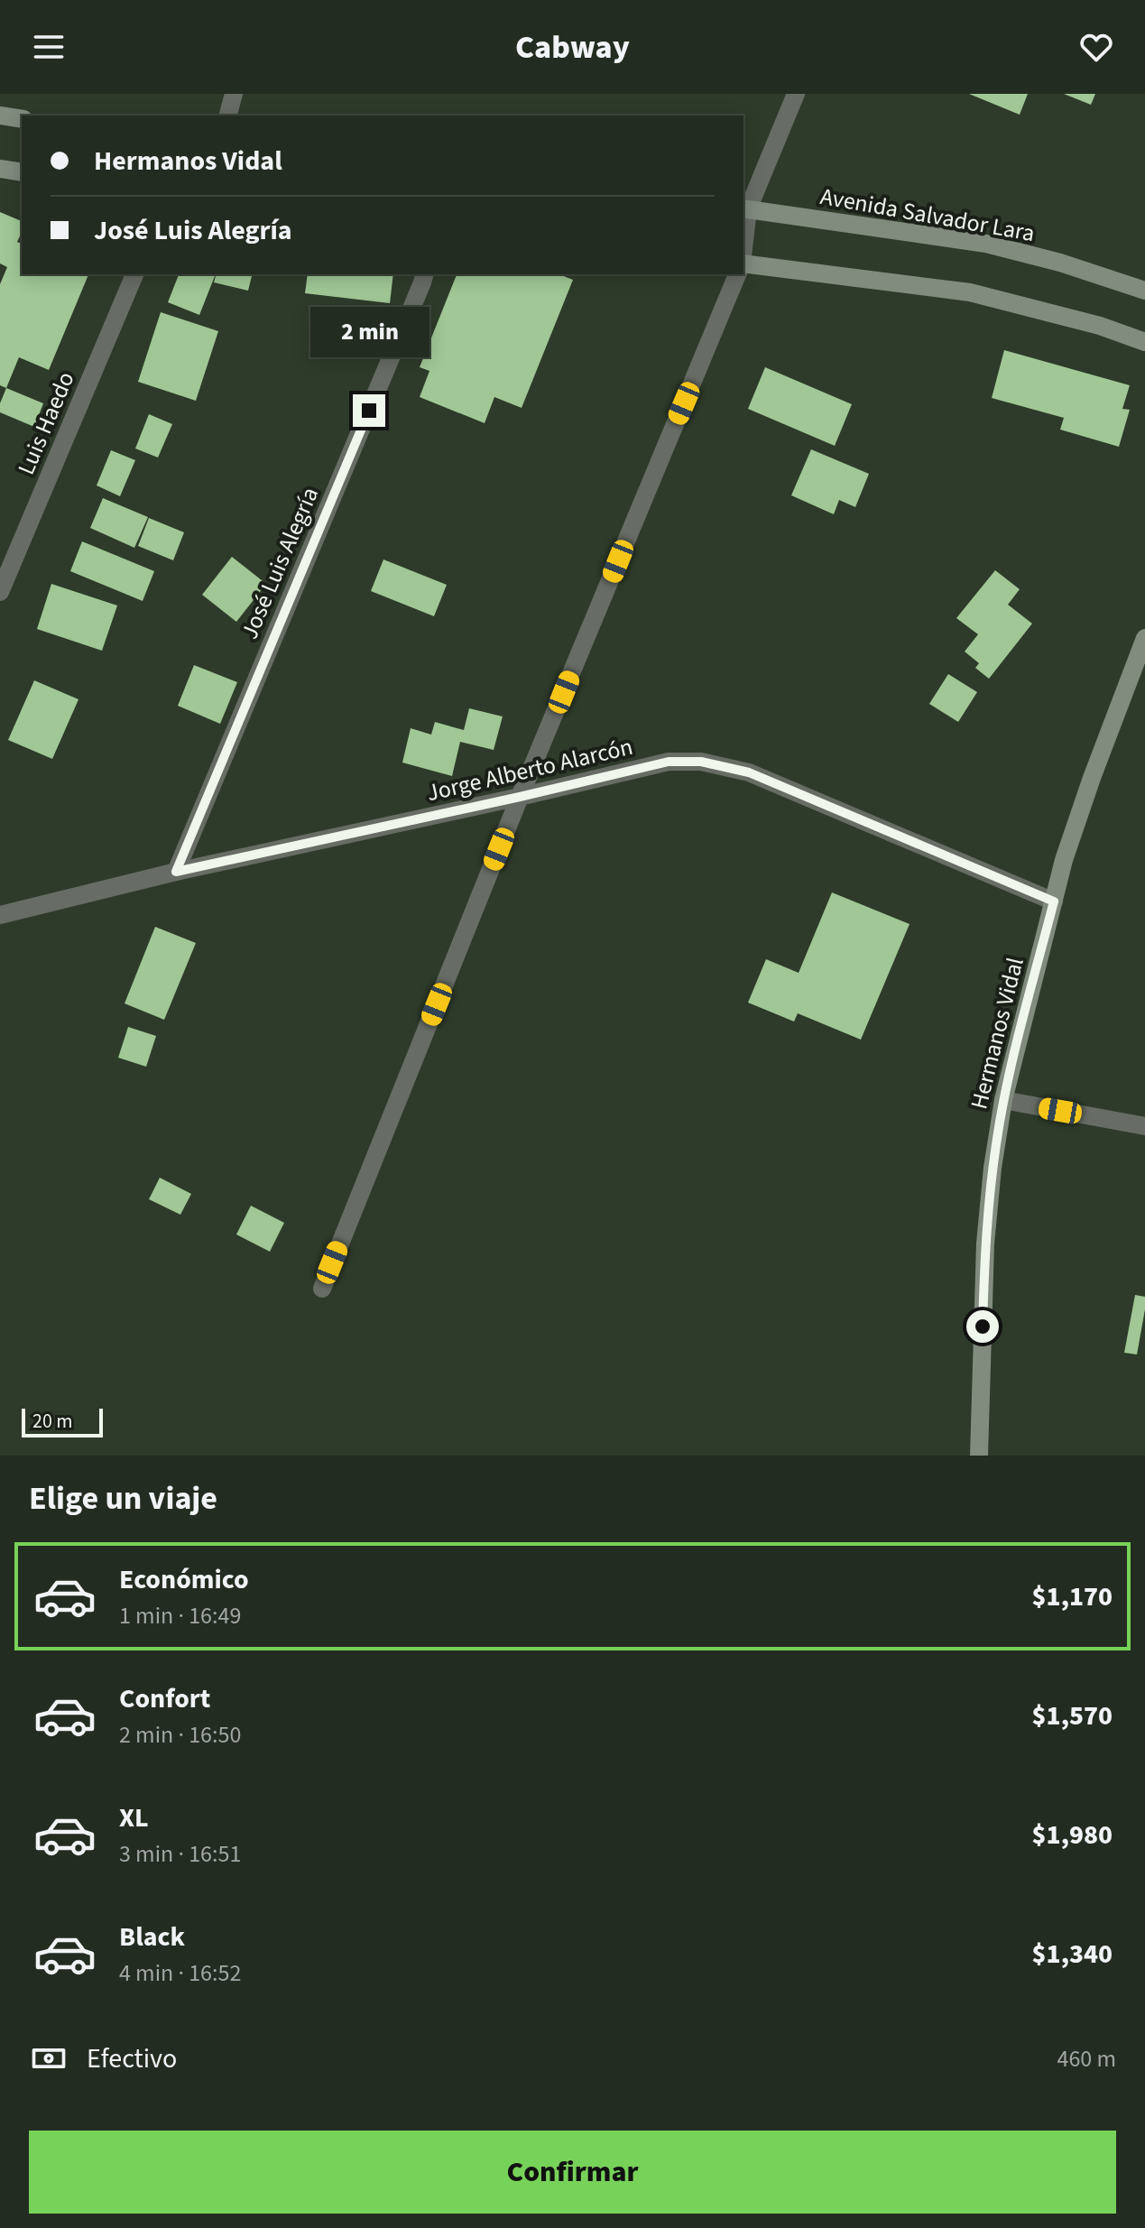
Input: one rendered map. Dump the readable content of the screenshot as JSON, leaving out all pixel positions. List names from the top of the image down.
{
  "streets": {
    "street": [
      "Avenida Salvador Lara",
      "Luis Haedo",
      "José Luis Alegría",
      "Jorge Alberto Alarcón",
      "Hermanos Vidal"
    ]
  },
  "crossings": [
    ["José Luis Alegría", "Jorge Alberto Alarcón"],
    ["Jorge Alberto Alarcón", "Hermanos Vidal"]
  ],
  "scale_bar": "20 m",
  "page": {
    "header": "Cabway",
    "banner": ["Hermanos Vidal", "José Luis Alegría"],
    "bubble": "2 min",
    "scale": "20 m",
    "heading": "Elige un viaje",
    "list": [
      {
        "name": "Económico",
        "note": "1 min · 16:49",
        "value": "$1,170"
      },
      {
        "name": "Confort",
        "note": "2 min · 16:50",
        "value": "$1,570"
      },
      {
        "name": "XL",
        "note": "3 min · 16:51",
        "value": "$1,980"
      },
      {
        "name": "Black",
        "note": "4 min · 16:52",
        "value": "$1,340"
      }
    ],
    "pay": ["Efectivo", "460 m"],
    "buttons": "Confirmar"
  }
}
